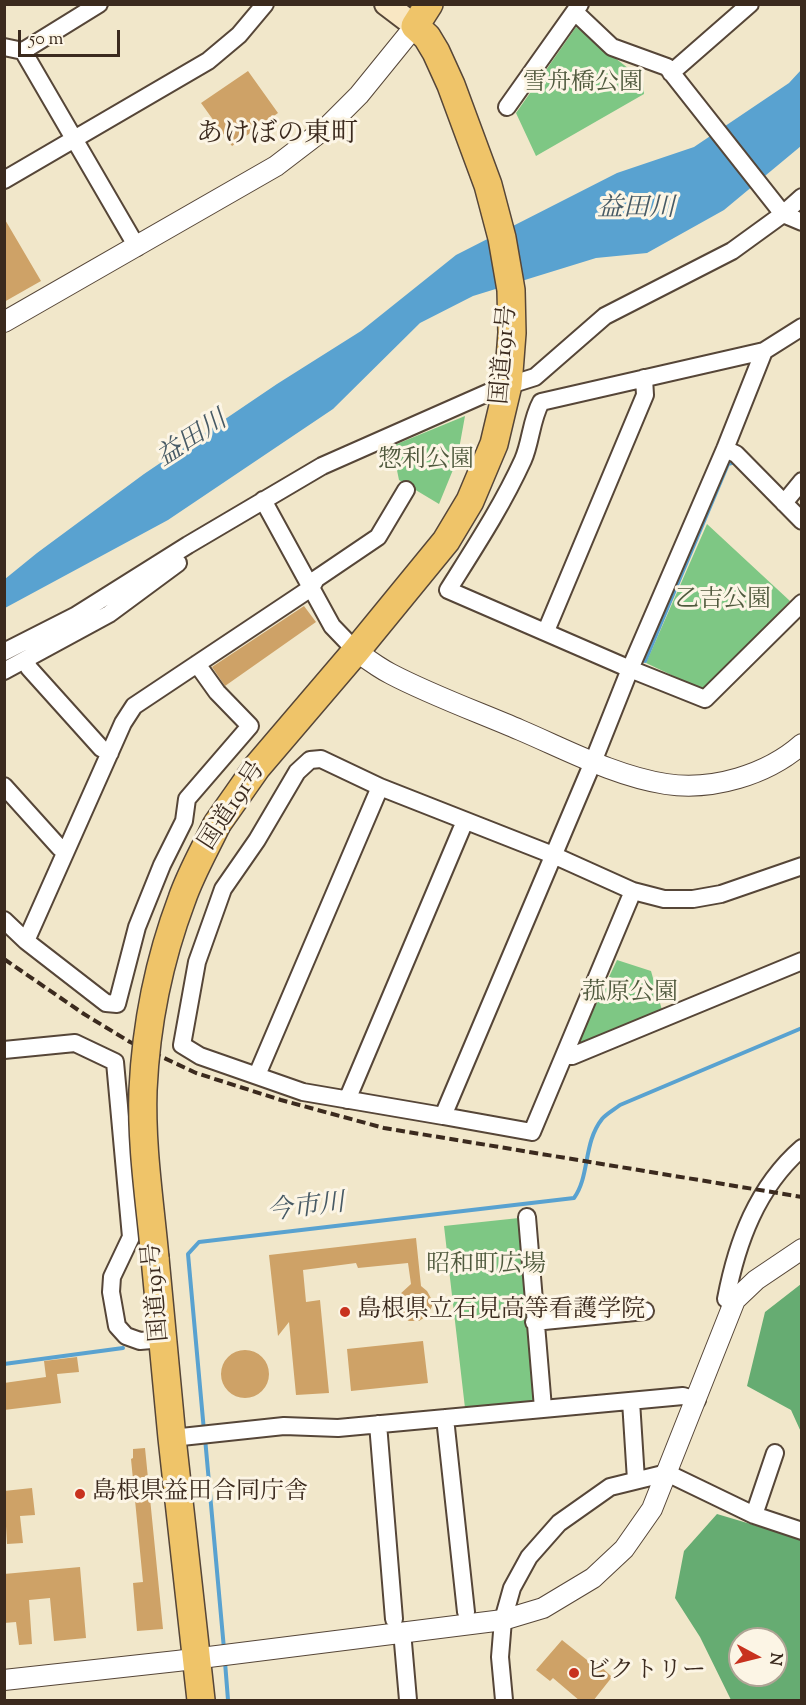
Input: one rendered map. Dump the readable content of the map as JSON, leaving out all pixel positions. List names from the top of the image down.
{
  "streets": {
    "highway": ["国道191号"]
  },
  "districts": ["あけぼの東町"],
  "water": ["益田川", "今市川"],
  "parks": [
    "雪舟橋公園",
    "惣利公園",
    "乙吉公園",
    "菰原公園",
    "昭和町広場"
  ],
  "places": ["島根県立石見高等看護学院", "島根県益田合同庁舎", "ビクトリー"],
  "scale_bar": "50 m",
  "north": "right"
}
